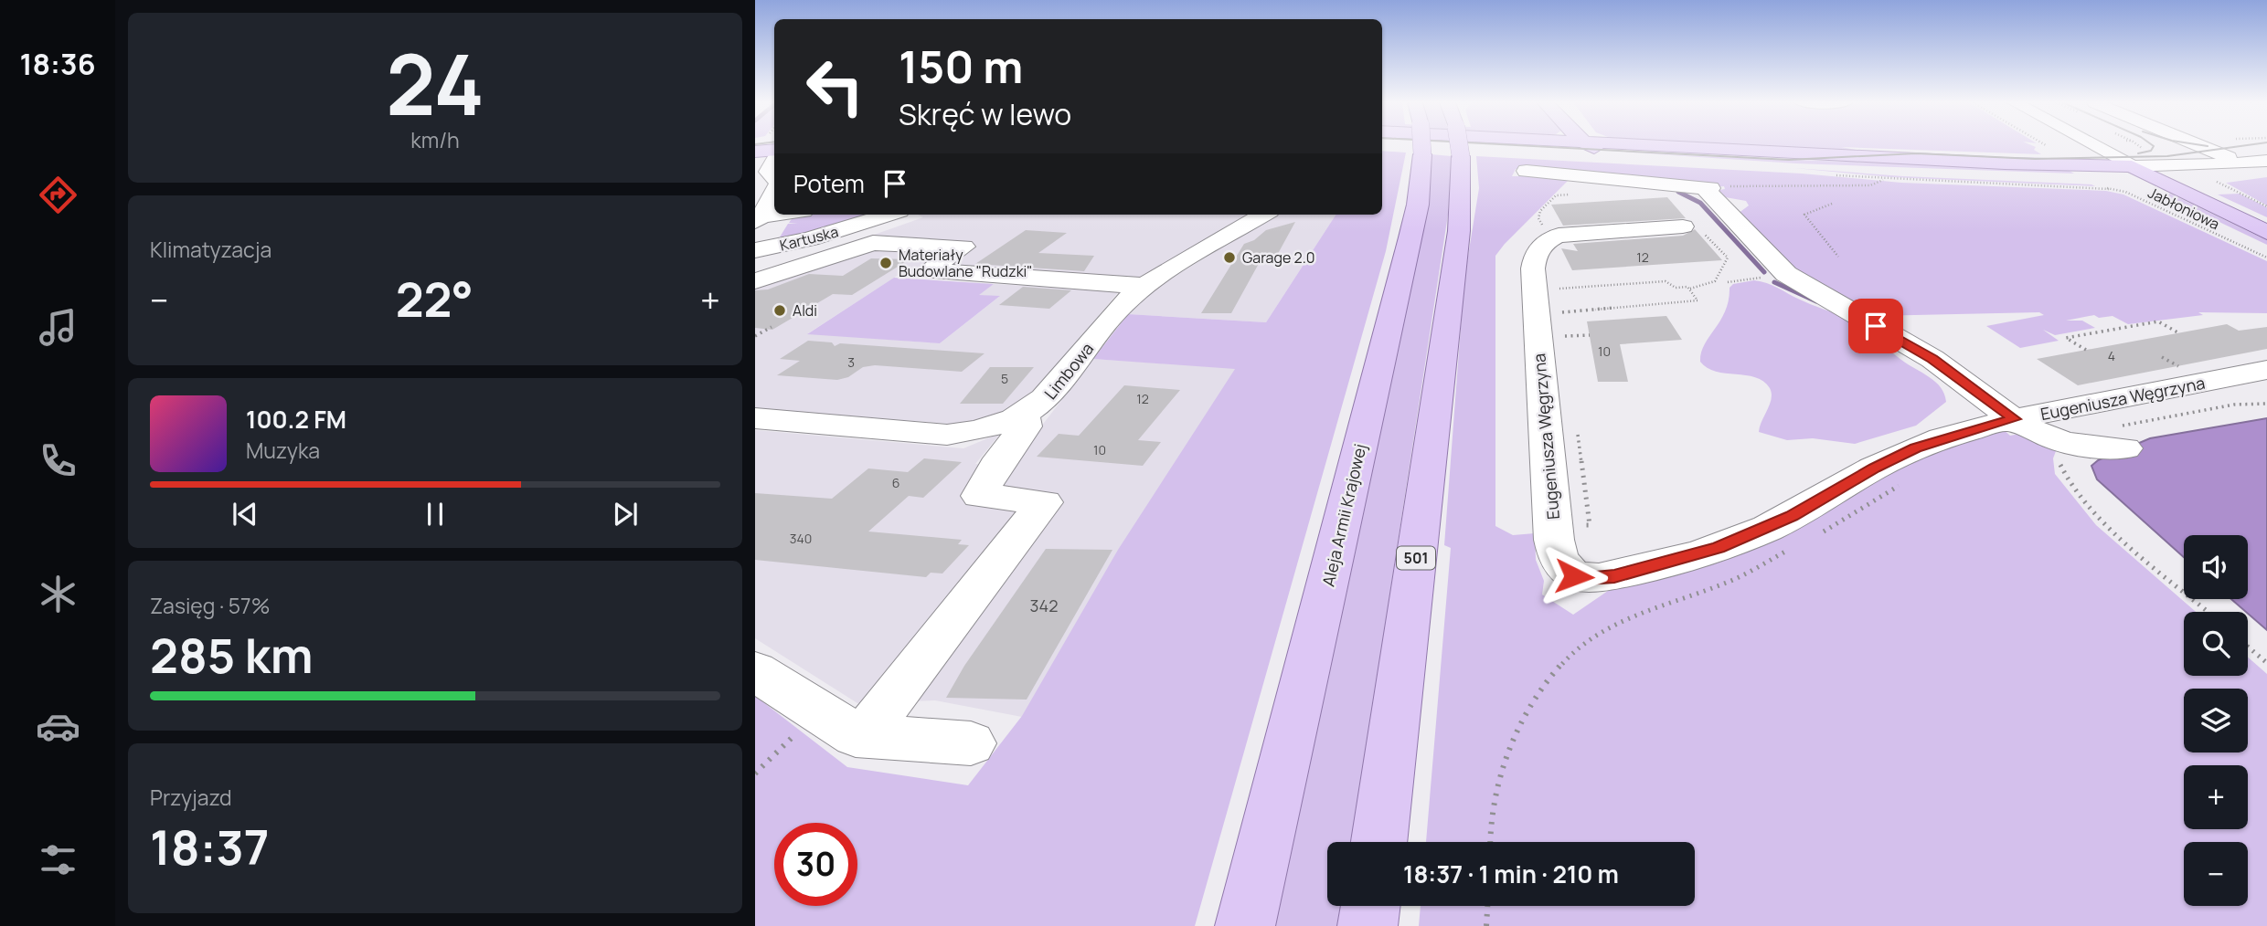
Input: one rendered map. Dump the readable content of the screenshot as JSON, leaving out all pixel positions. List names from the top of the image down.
{
  "streets": {
    "main road": ["Jabłoniowa", "Aleja Armii Krajowej", "501"],
    "street": ["Kartuska", "Limbowa", "Eugeniusza Węgrzyna"]
  },
  "places": ["Garage 2.0", "Materiały Budowlane \"Rudzki\"", "Aldi"],
  "house_numbers": [
    "12",
    "10",
    "4",
    "3",
    "5",
    "12",
    "10",
    "6",
    "340",
    "342"
  ],
  "page": {
    "tabs": "18:36",
    "tile": [
      ["24", "km/h"],
      "Klimatyzacja",
      ["Zasięg · 57%", "285 km"],
      ["Przyjazd", "18:37"]
    ],
    "turn": ["150 m", "Skręć w lewo"],
    "then": "Potem",
    "heat": ["−", "22°", "+"],
    "song": ["100.2 FM", "Muzyka"],
    "map_buttons": ["+", "−"],
    "limit": "30",
    "trip": "18:37 · 1 min · 210 m"
  }
}
